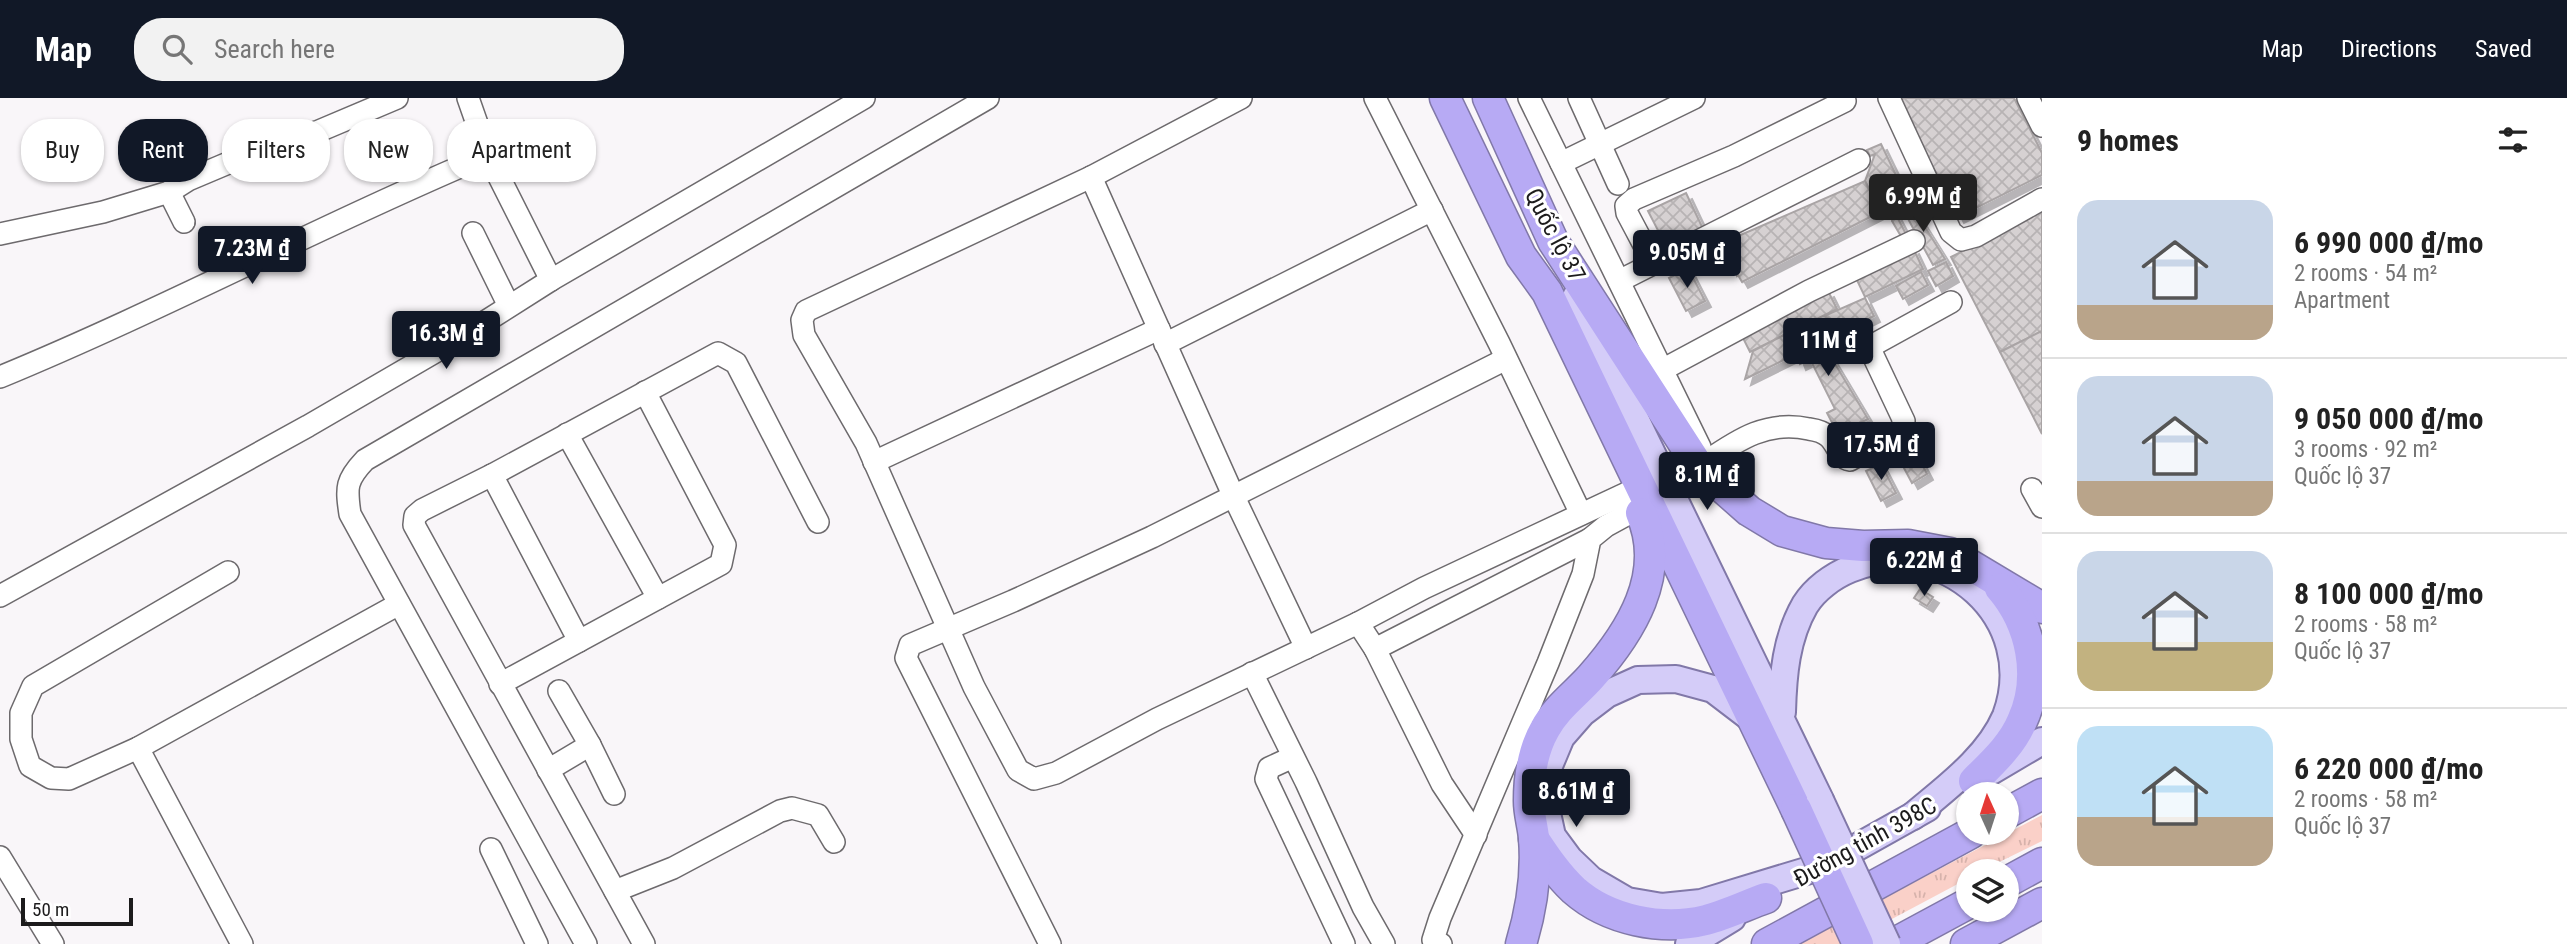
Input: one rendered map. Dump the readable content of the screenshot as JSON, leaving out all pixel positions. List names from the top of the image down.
{
  "streets": {
    "highway": ["Quốc lộ 37"],
    "main road": ["Đường tỉnh 398C"]
  },
  "scale_bar": "50 m",
  "north": "top",
  "page": {
    "header": "Map",
    "search": "Search here",
    "nav": ["Map", "Directions", "Saved"],
    "heading": "9 homes",
    "chip": [
      "Buy",
      "Rent",
      "Filters",
      "New",
      "Apartment"
    ],
    "price": [
      "6.99M ₫",
      "7.23M ₫",
      "9.05M ₫",
      "16.3M ₫",
      "11M ₫",
      "17.5M ₫",
      "8.1M ₫",
      "6.22M ₫",
      "8.61M ₫"
    ],
    "list": [
      {
        "name": "6 990 000 ₫/mo",
        "note": "2 rooms · 54 m² · Apartment"
      },
      {
        "name": "9 050 000 ₫/mo",
        "note": "3 rooms · 92 m² · Quốc lộ 37"
      },
      {
        "name": "8 100 000 ₫/mo",
        "note": "2 rooms · 58 m² · Quốc lộ 37"
      },
      {
        "name": "6 220 000 ₫/mo",
        "note": "2 rooms · 58 m² · Quốc lộ 37"
      }
    ],
    "scale": "50 m"
  }
}
